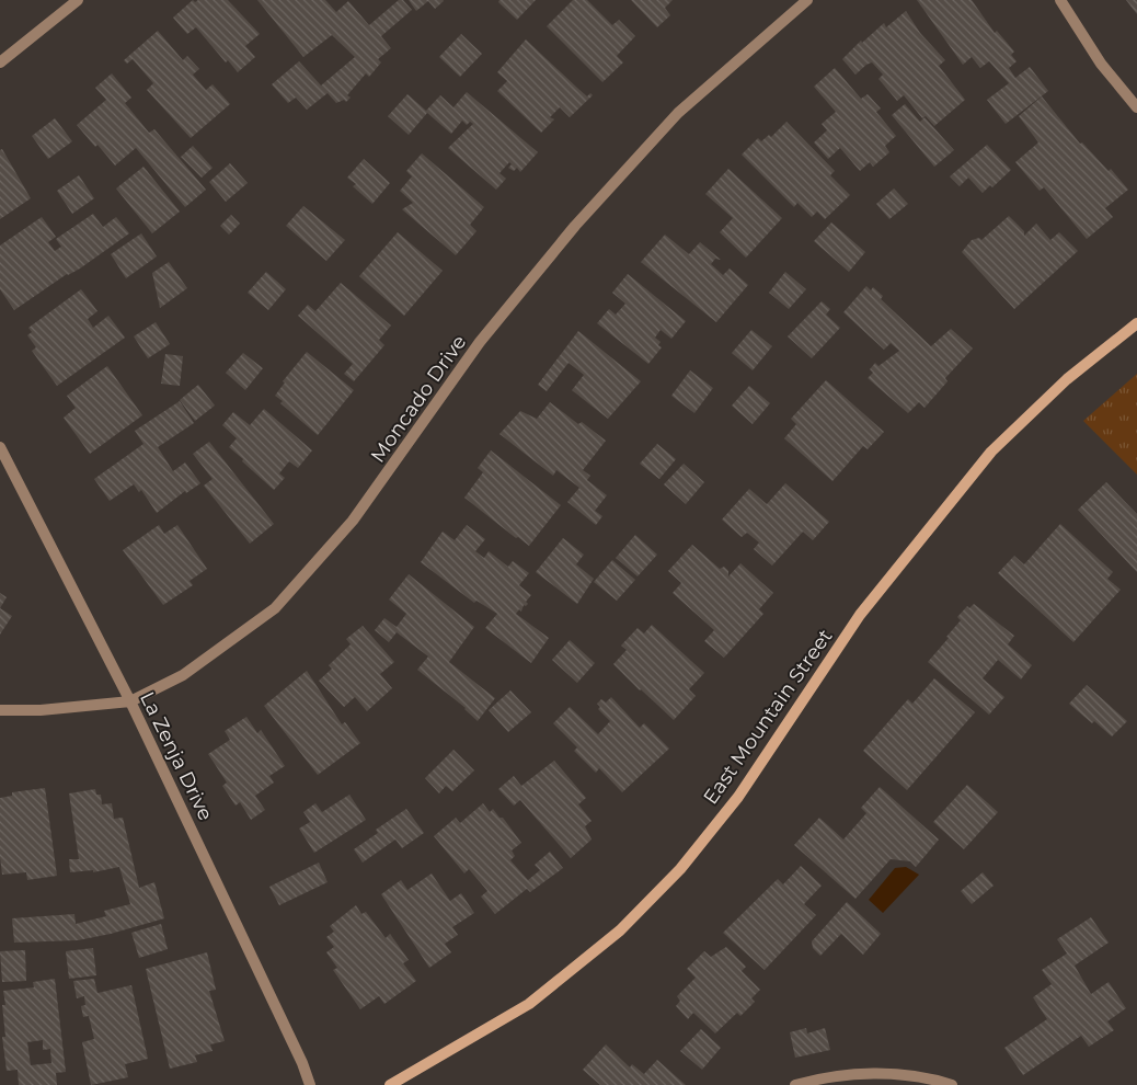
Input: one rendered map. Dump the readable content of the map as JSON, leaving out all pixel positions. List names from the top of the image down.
{
  "streets": {
    "street": ["Moncado Drive", "East Mountain Street", "La Zenja Drive"]
  },
  "crossings": [
    ["Moncado Drive", "La Zenja Drive"]
  ]
}
